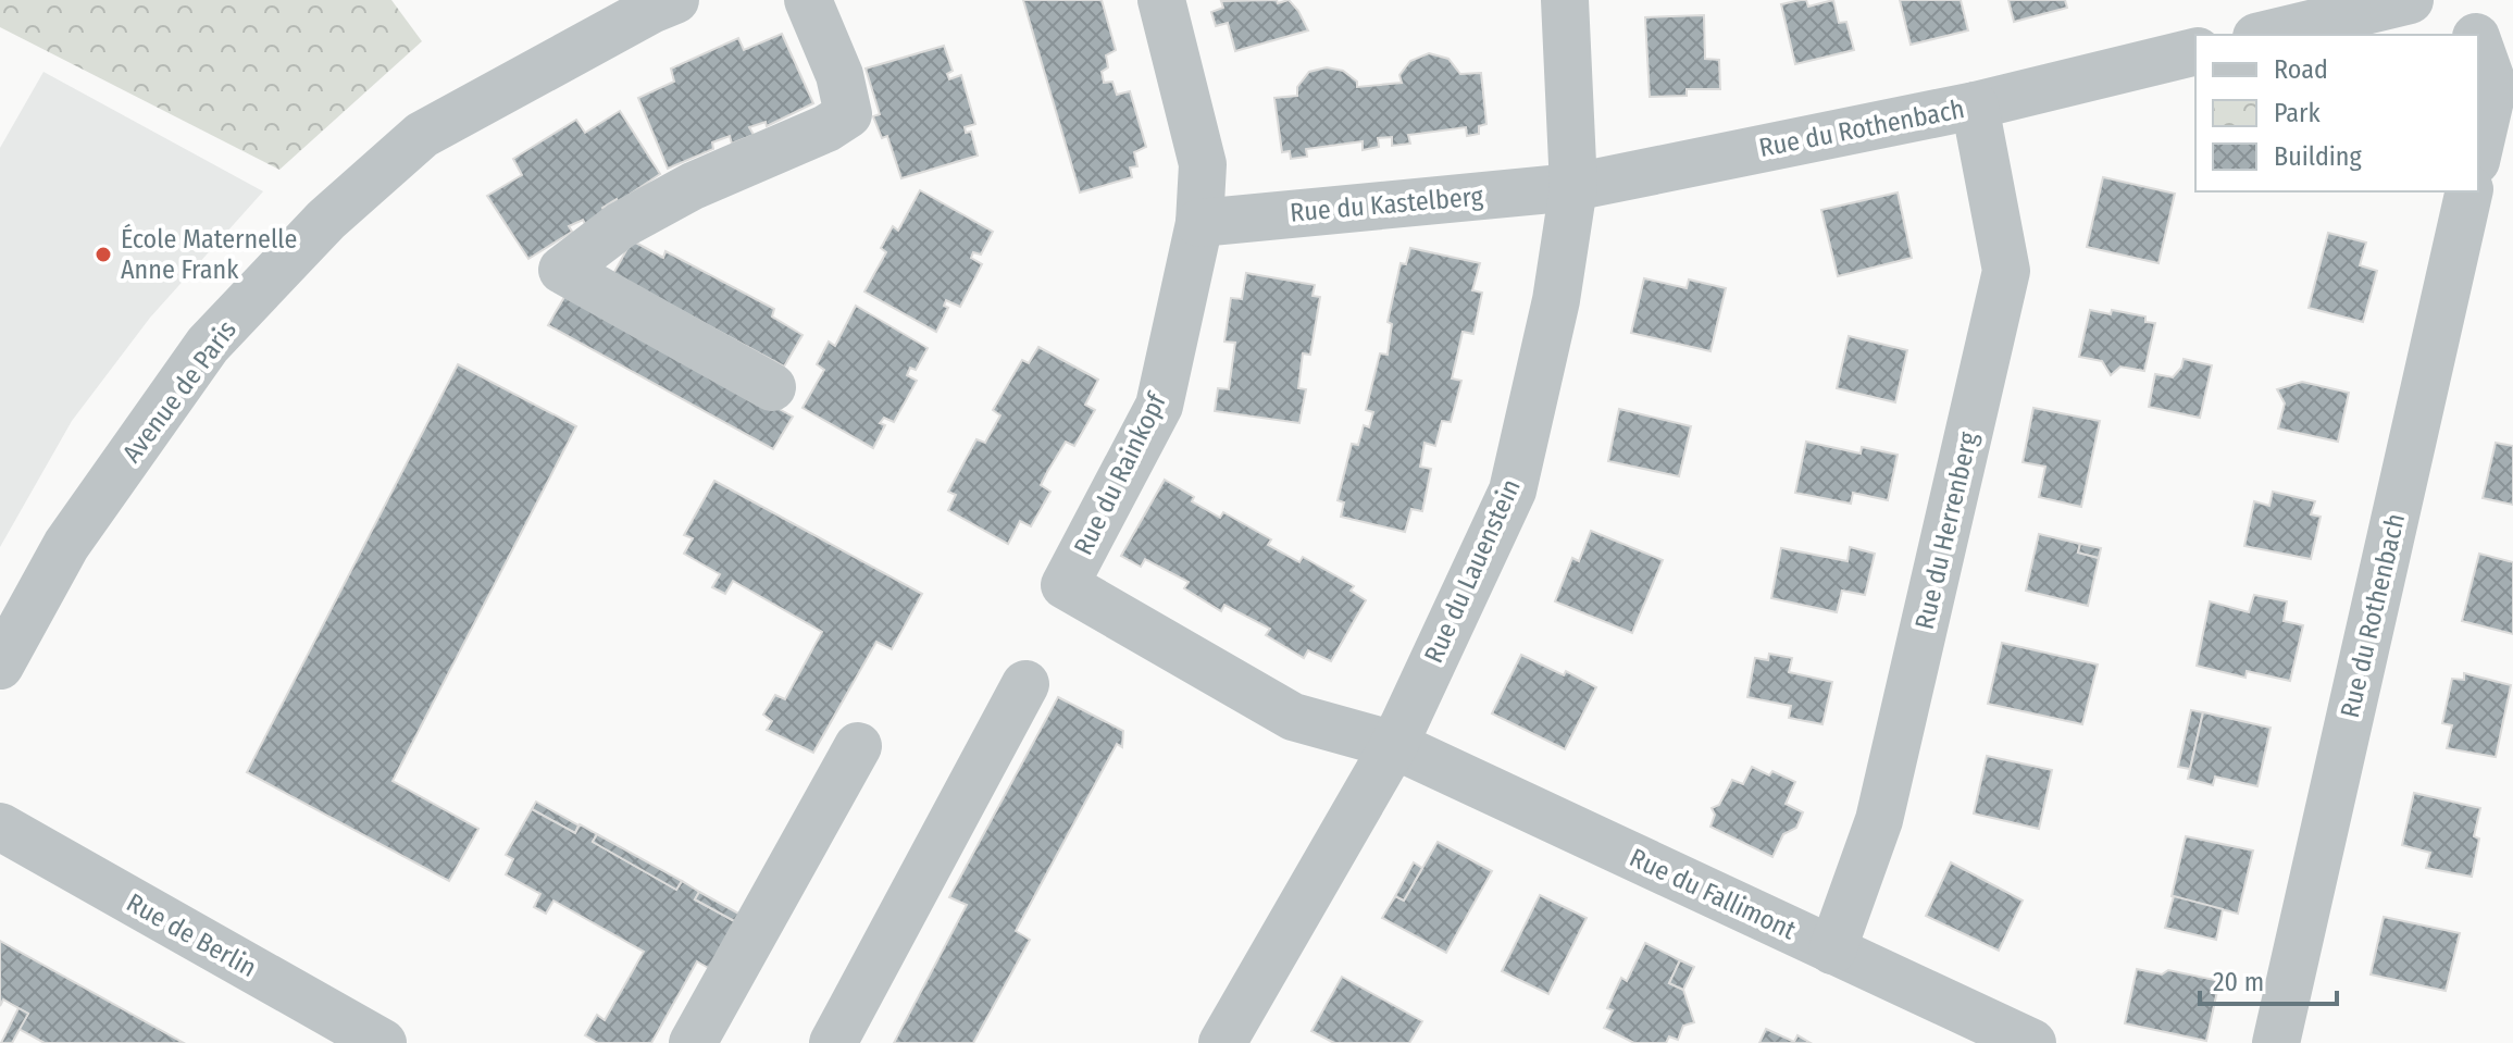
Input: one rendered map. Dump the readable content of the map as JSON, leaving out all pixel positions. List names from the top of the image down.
{
  "streets": {
    "street": [
      "Rue du Rothenbach",
      "Rue du Kastelberg",
      "Avenue de Paris",
      "Rue du Rainkopf",
      "Rue du Herrenberg",
      "Rue du Lauenstein",
      "Rue du Fallimont",
      "Rue de Berlin"
    ]
  },
  "crossings": [
    ["Rue du Rothenbach", "Rue du Kastelberg"],
    ["Rue du Rothenbach", "Rue du Herrenberg"],
    ["Rue du Rothenbach", "Rue du Lauenstein"],
    ["Rue du Kastelberg", "Rue du Rainkopf"],
    ["Rue du Kastelberg", "Rue du Lauenstein"],
    ["Rue du Rainkopf", "Rue du Lauenstein"],
    ["Rue du Rainkopf", "Rue du Fallimont"],
    ["Rue du Herrenberg", "Rue du Fallimont"],
    ["Rue du Lauenstein", "Rue du Fallimont"]
  ],
  "places": ["École Maternelle Anne Frank"],
  "legend": ["Road", "Park", "Building"],
  "scale_bar": "20 m"
}
